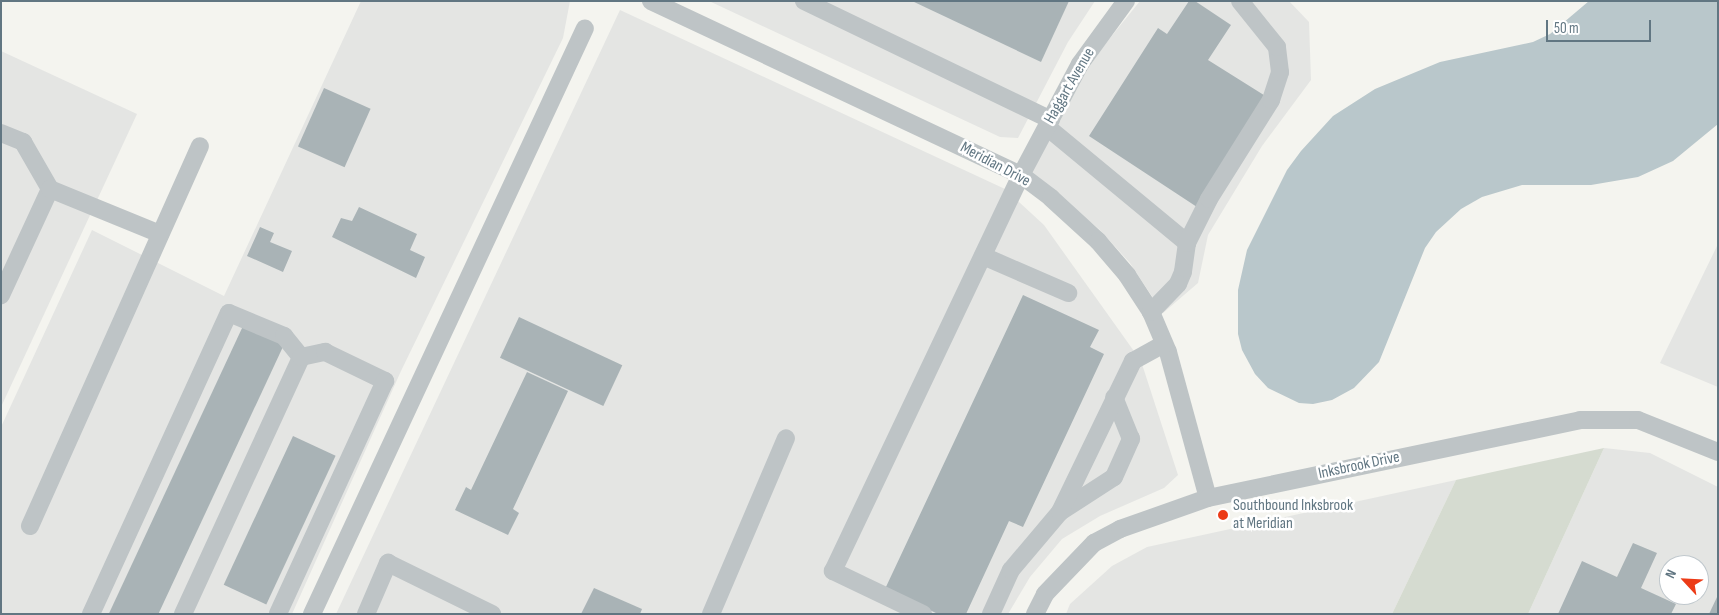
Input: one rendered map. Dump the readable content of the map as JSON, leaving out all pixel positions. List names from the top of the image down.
{
  "streets": {
    "street": ["Haggart Avenue", "Meridian Drive", "Inksbrook Drive"]
  },
  "crossings": [
    ["Haggart Avenue", "Meridian Drive"],
    ["Meridian Drive", "Inksbrook Drive"]
  ],
  "places": ["Southbound Inksbrook at Meridian"],
  "scale_bar": "50 m",
  "north": "top left"
}
